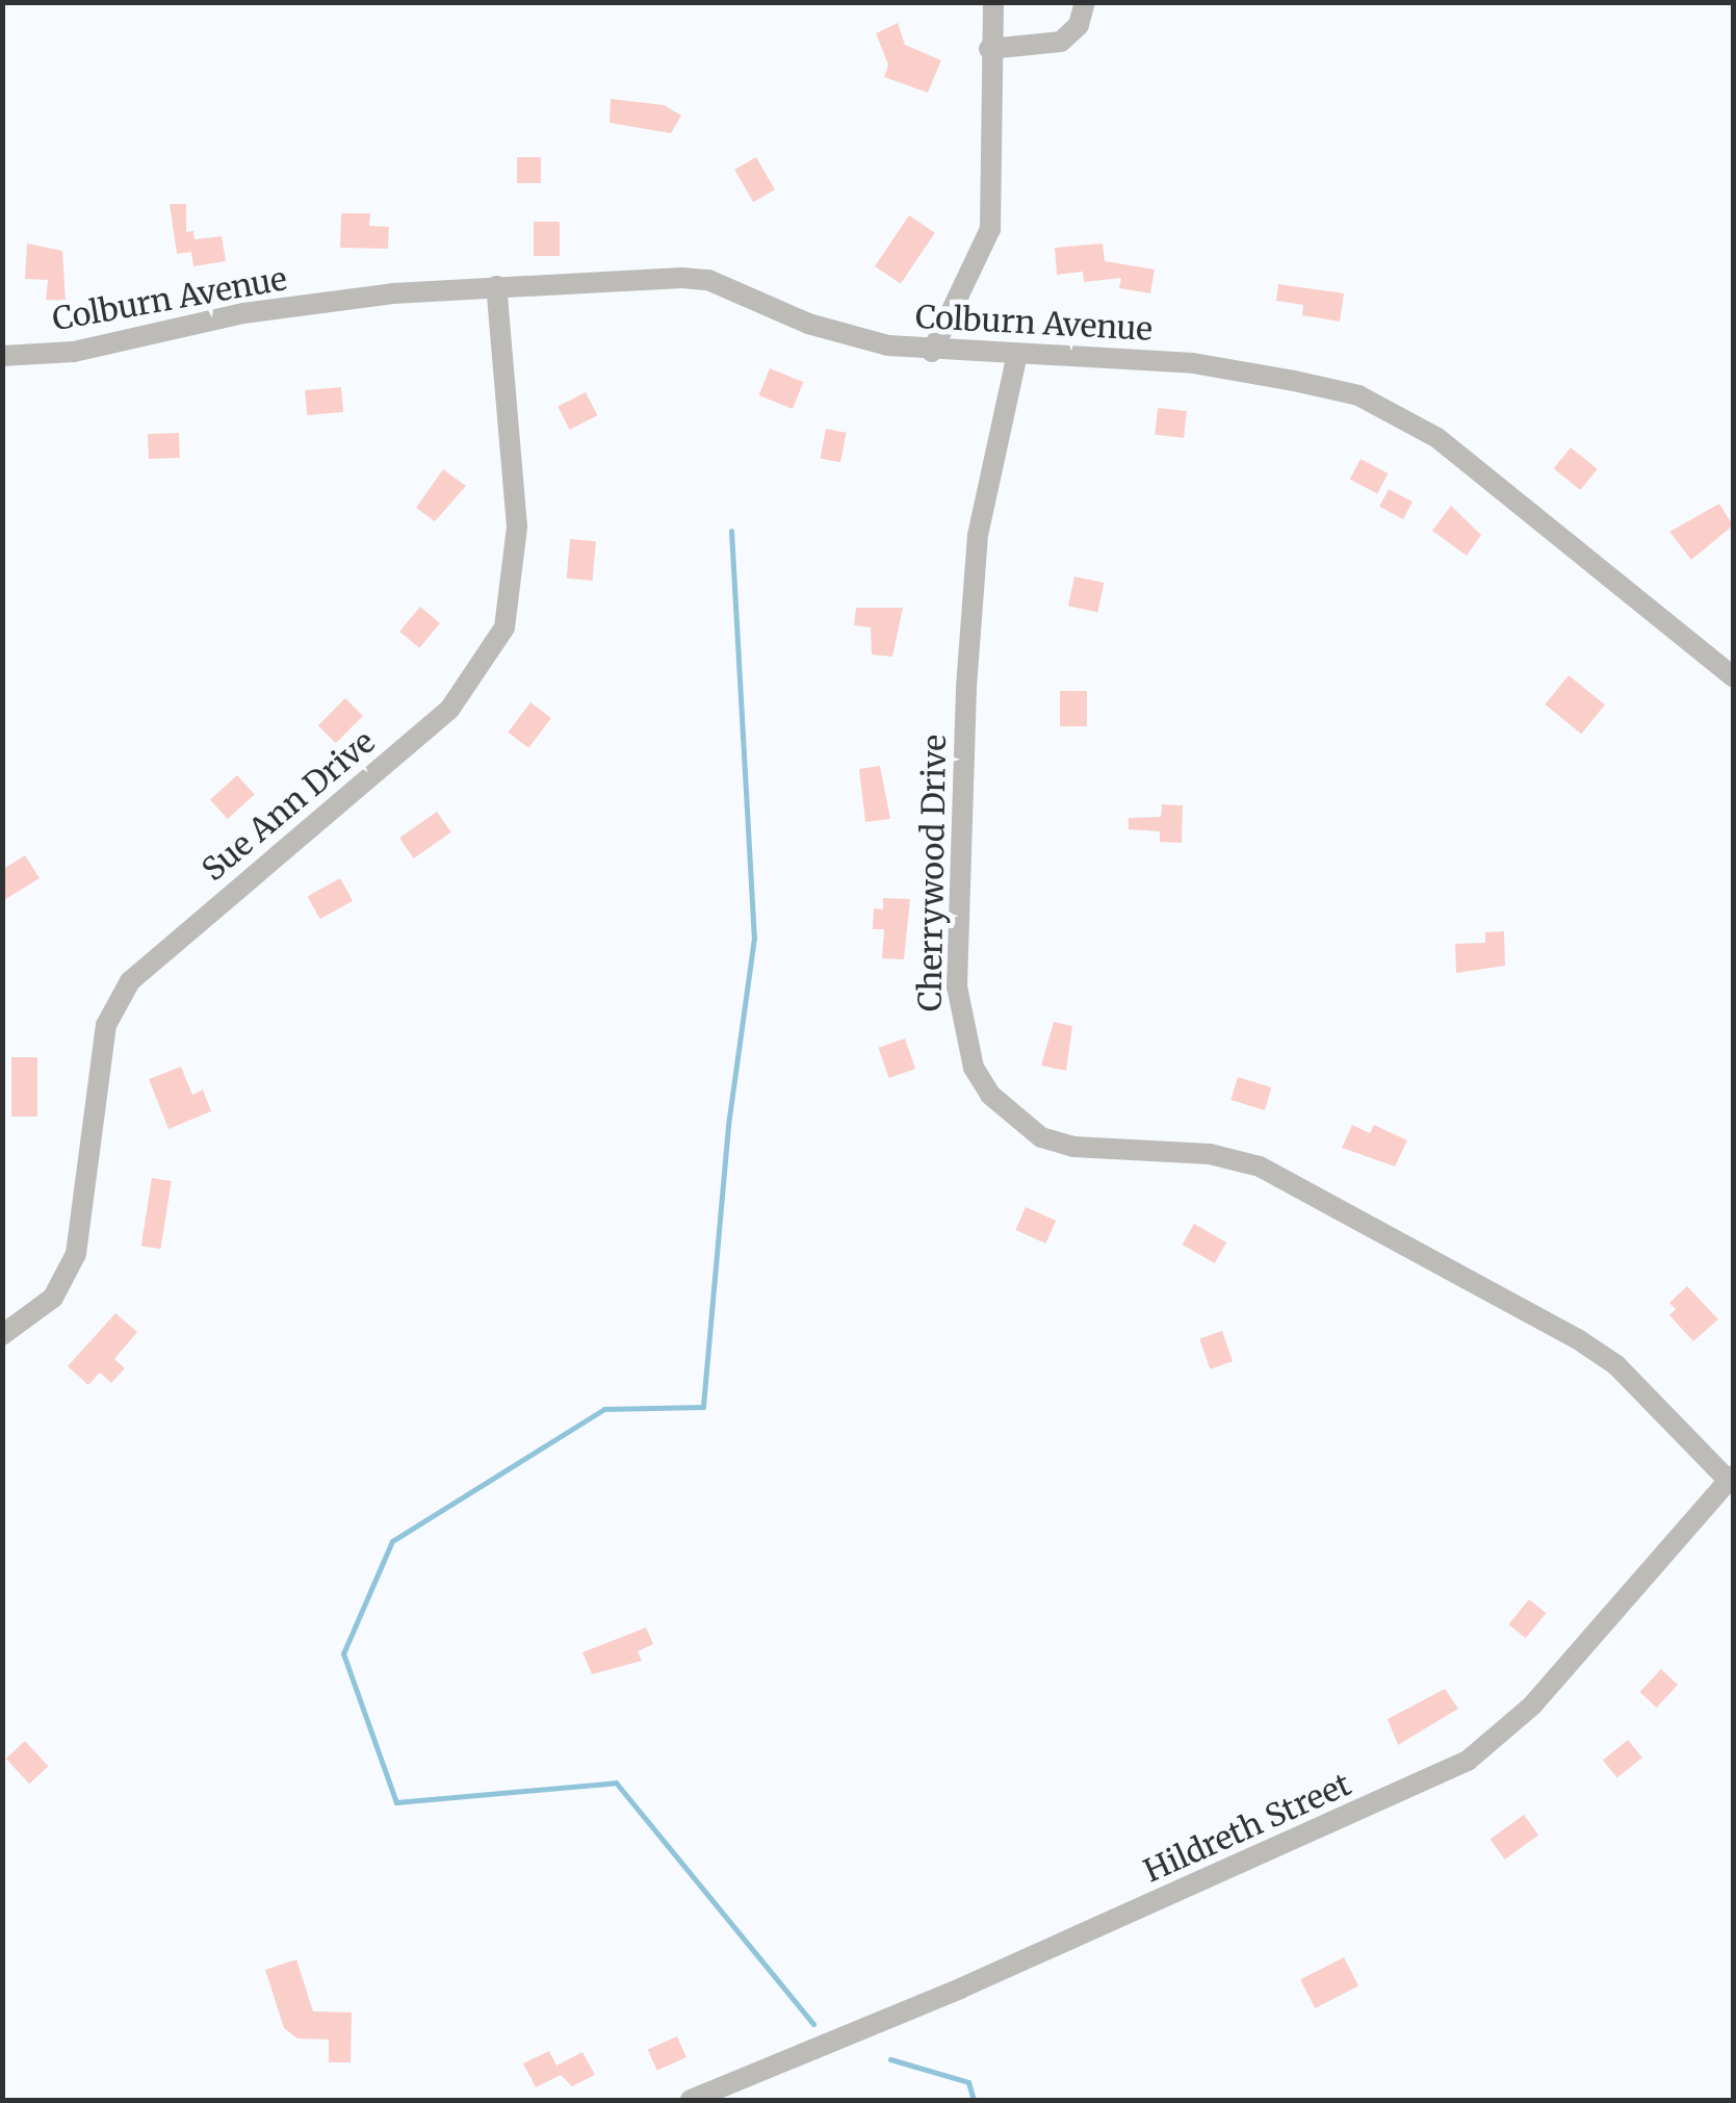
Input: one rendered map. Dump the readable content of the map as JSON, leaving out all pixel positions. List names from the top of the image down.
{
  "streets": {
    "street": [
      "Colburn Avenue",
      "Sue Ann Drive",
      "Cherrywood Drive",
      "Hildreth Street"
    ]
  },
  "crossings": [
    ["Colburn Avenue", "Sue Ann Drive"],
    ["Colburn Avenue", "Cherrywood Drive"],
    ["Cherrywood Drive", "Hildreth Street"]
  ]
}
